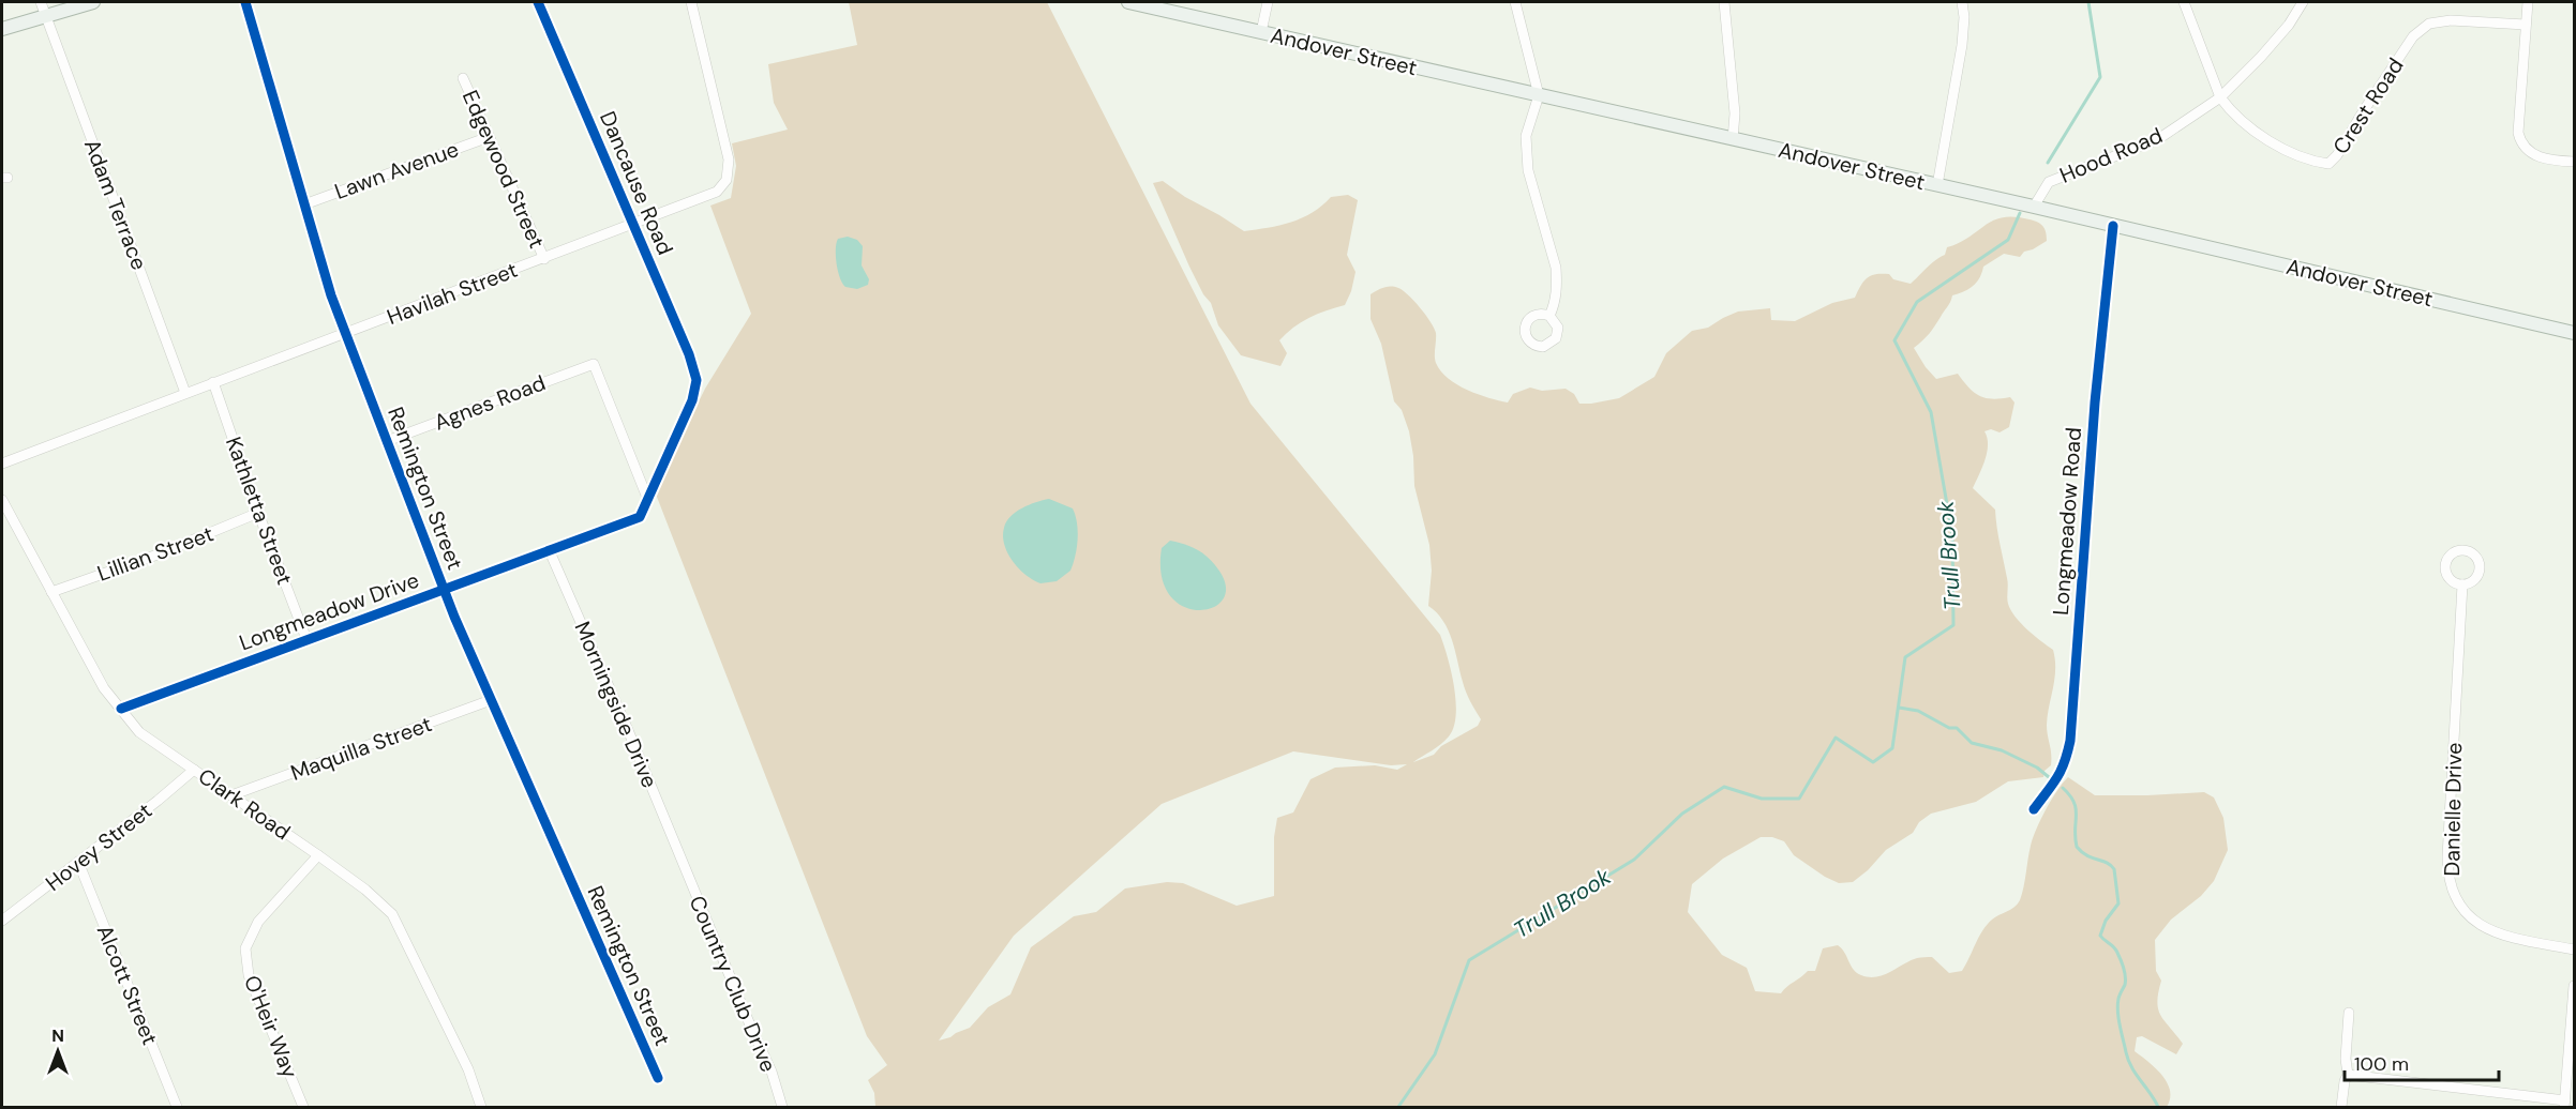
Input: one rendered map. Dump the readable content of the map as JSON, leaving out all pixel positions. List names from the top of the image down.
{
  "streets": {
    "main road": ["Andover Street"],
    "street": [
      "Crest Road",
      "Hood Road",
      "Edgewood Street",
      "Lawn Avenue",
      "Dancause Road",
      "Adam Terrace",
      "Havilah Street",
      "Agnes Road",
      "Remington Street",
      "Kathletta Street",
      "Longmeadow Road",
      "Lillian Street",
      "Longmeadow Drive",
      "Morningside Drive",
      "Maquilla Street",
      "Clark Road",
      "Danielle Drive",
      "Hovey Street",
      "Country Club Drive",
      "Alcott Street",
      "O'Heir Way"
    ]
  },
  "crossings": [
    ["Andover Street", "Hood Road"],
    ["Andover Street", "Longmeadow Road"],
    ["Crest Road", "Hood Road"],
    ["Edgewood Street", "Lawn Avenue"],
    ["Edgewood Street", "Havilah Street"],
    ["Lawn Avenue", "Remington Street"],
    ["Dancause Road", "Havilah Street"],
    ["Dancause Road", "Longmeadow Drive"],
    ["Adam Terrace", "Havilah Street"],
    ["Havilah Street", "Remington Street"],
    ["Havilah Street", "Kathletta Street"],
    ["Agnes Road", "Remington Street"],
    ["Agnes Road", "Longmeadow Drive"],
    ["Remington Street", "Longmeadow Drive"],
    ["Remington Street", "Maquilla Street"],
    ["Kathletta Street", "Lillian Street"],
    ["Kathletta Street", "Longmeadow Drive"],
    ["Lillian Street", "Clark Road"],
    ["Longmeadow Drive", "Morningside Drive"],
    ["Longmeadow Drive", "Clark Road"],
    ["Morningside Drive", "Country Club Drive"],
    ["Maquilla Street", "Clark Road"],
    ["Clark Road", "Hovey Street"],
    ["Clark Road", "O'Heir Way"],
    ["Hovey Street", "Alcott Street"]
  ],
  "water": ["Trull Brook"],
  "scale_bar": "100 m",
  "north": "top"
}
